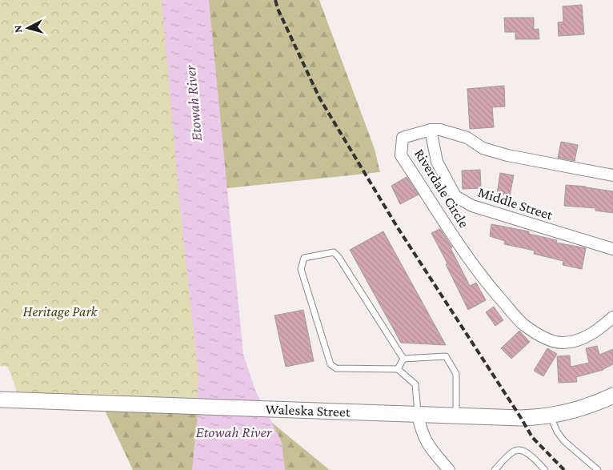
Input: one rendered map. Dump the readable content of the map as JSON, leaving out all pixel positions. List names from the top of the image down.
{
  "streets": {
    "main road": ["Waleska Street"],
    "street": ["Riverdale Circle", "Middle Street"]
  },
  "crossings": [
    ["Riverdale Circle", "Middle Street"]
  ],
  "water": ["Etowah River"],
  "parks": ["Heritage Park"],
  "north": "left"
}
